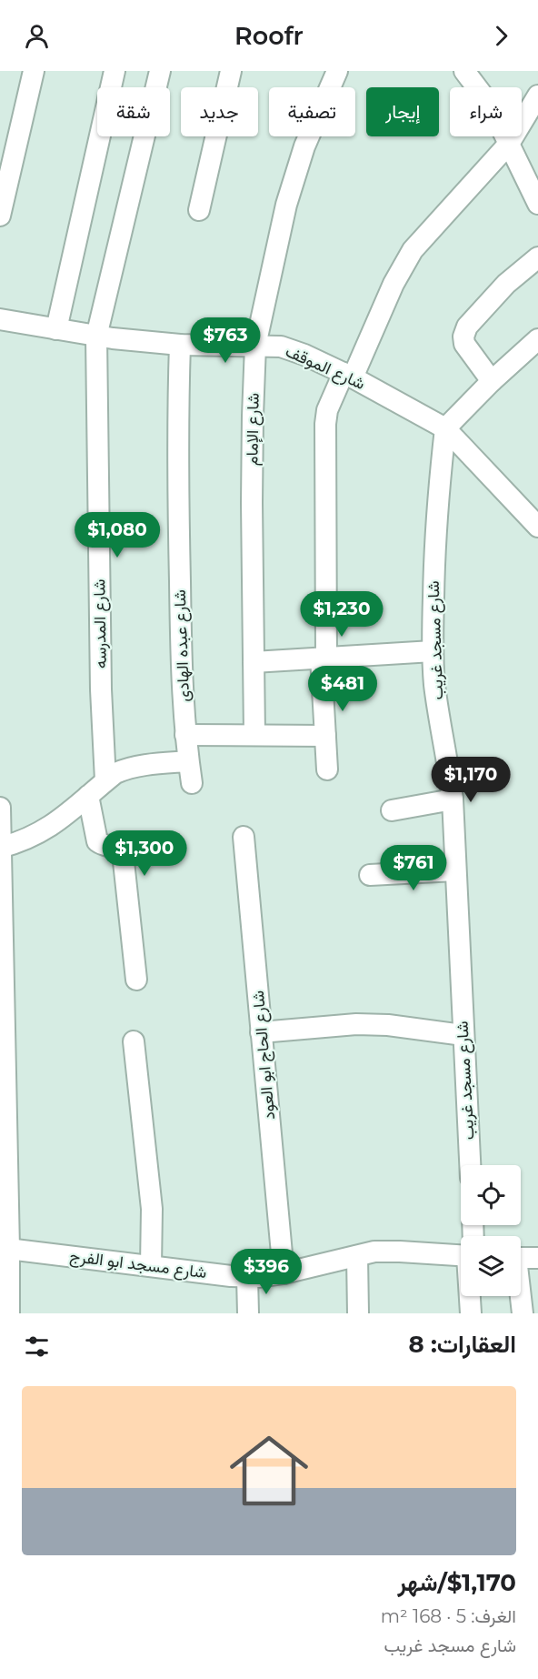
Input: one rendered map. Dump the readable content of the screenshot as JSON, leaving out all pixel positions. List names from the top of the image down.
{
  "streets": {
    "street": [
      "شارع الموقف",
      "شارع الإمام",
      "شارع المدرسه",
      "شارع مسجد غريب",
      "شارع عبده الهادى",
      "شارع الحاج ابو العود",
      "شارع مسجد ابو الفرج"
    ]
  },
  "crossings": [
    ["شارع الموقف", "شارع الإمام"],
    ["شارع الموقف", "شارع المدرسه"],
    ["شارع الموقف", "شارع مسجد غريب"],
    ["شارع الموقف", "شارع عبده الهادى"],
    ["شارع الحاج ابو العود", "شارع مسجد ابو الفرج"]
  ],
  "page": {
    "header": "Roofr",
    "chip": [
      "شراء",
      "إيجار",
      "تصفية",
      "جديد",
      "شقة"
    ],
    "price": [
      "$763",
      "$1,080",
      "$1,230",
      "$481",
      "$1,170",
      "$1,300",
      "$761",
      "$396"
    ],
    "heading": "العقارات: 8",
    "list": [
      {
        "name": "$1,170/شهر",
        "note": "الغرف: 5 · 168 m² · شارع مسجد غريب"
      }
    ]
  }
}
